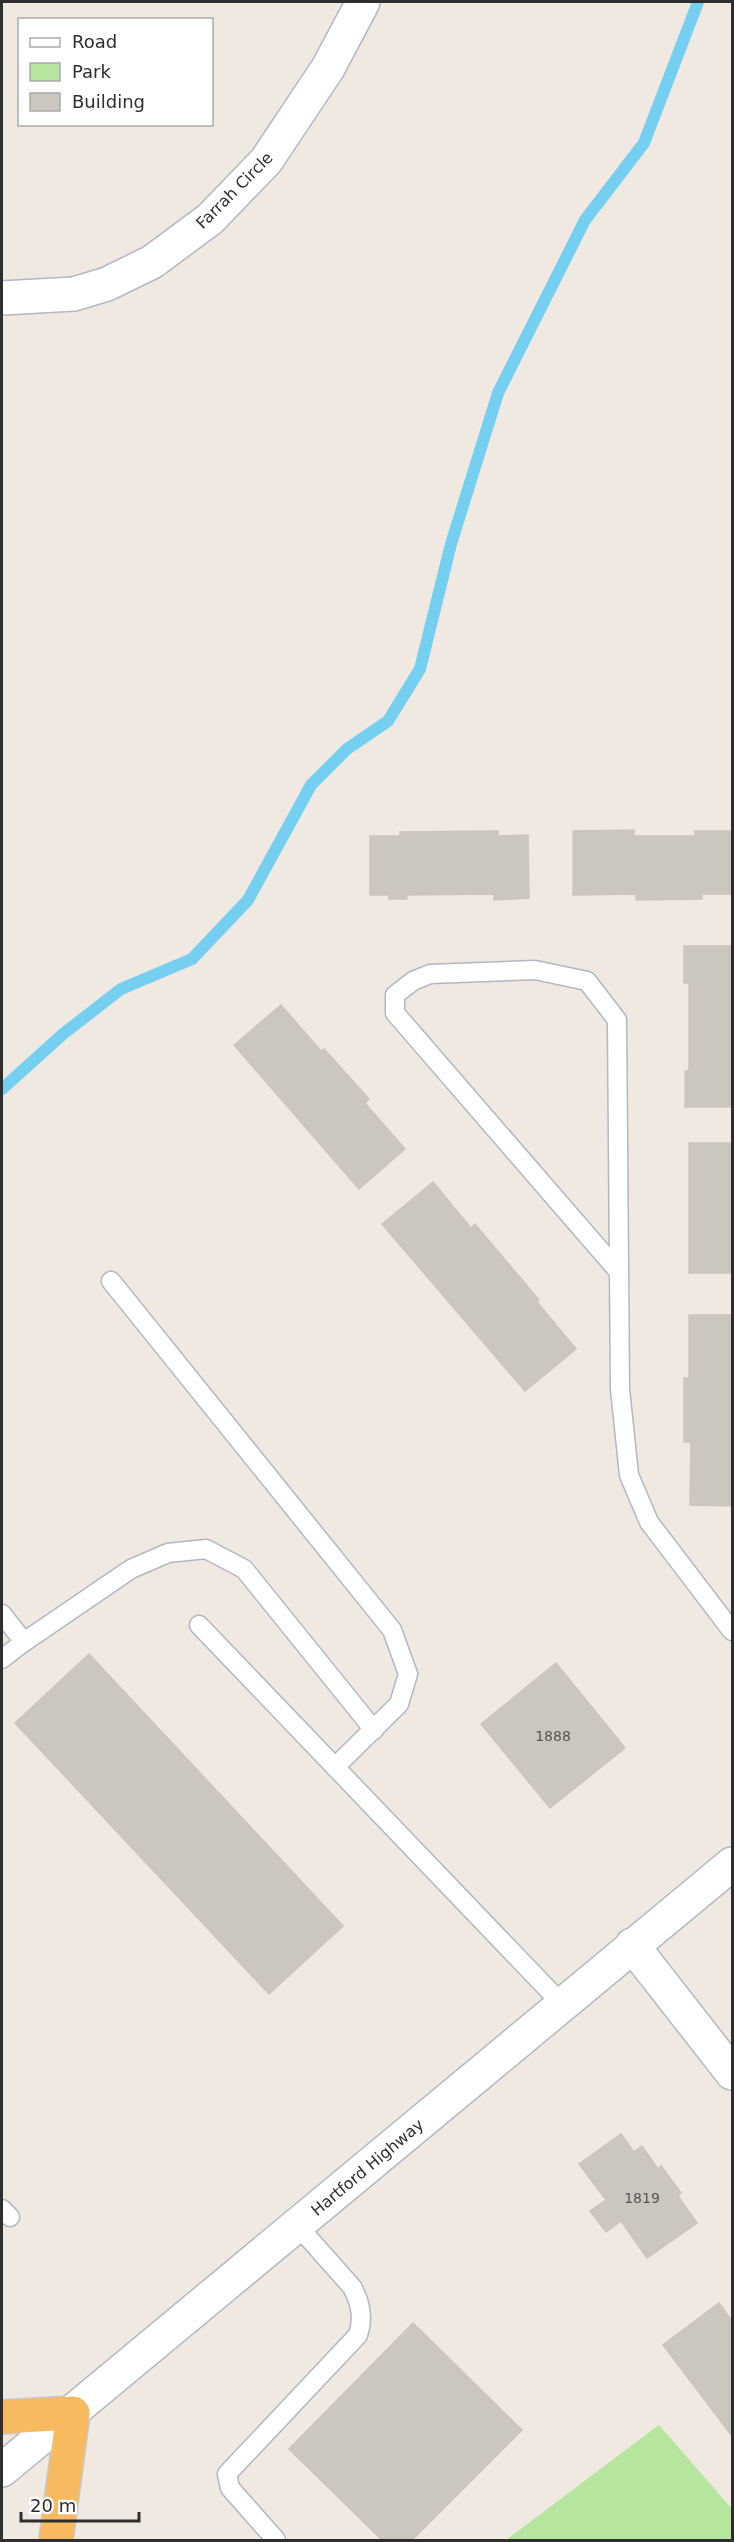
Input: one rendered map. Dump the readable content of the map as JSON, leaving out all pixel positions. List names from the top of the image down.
{
  "streets": {
    "main road": ["Farrah Circle", "Hartford Highway"]
  },
  "house_numbers": ["1888", "1819"],
  "legend": ["Road", "Park", "Building"],
  "scale_bar": "20 m"
}
